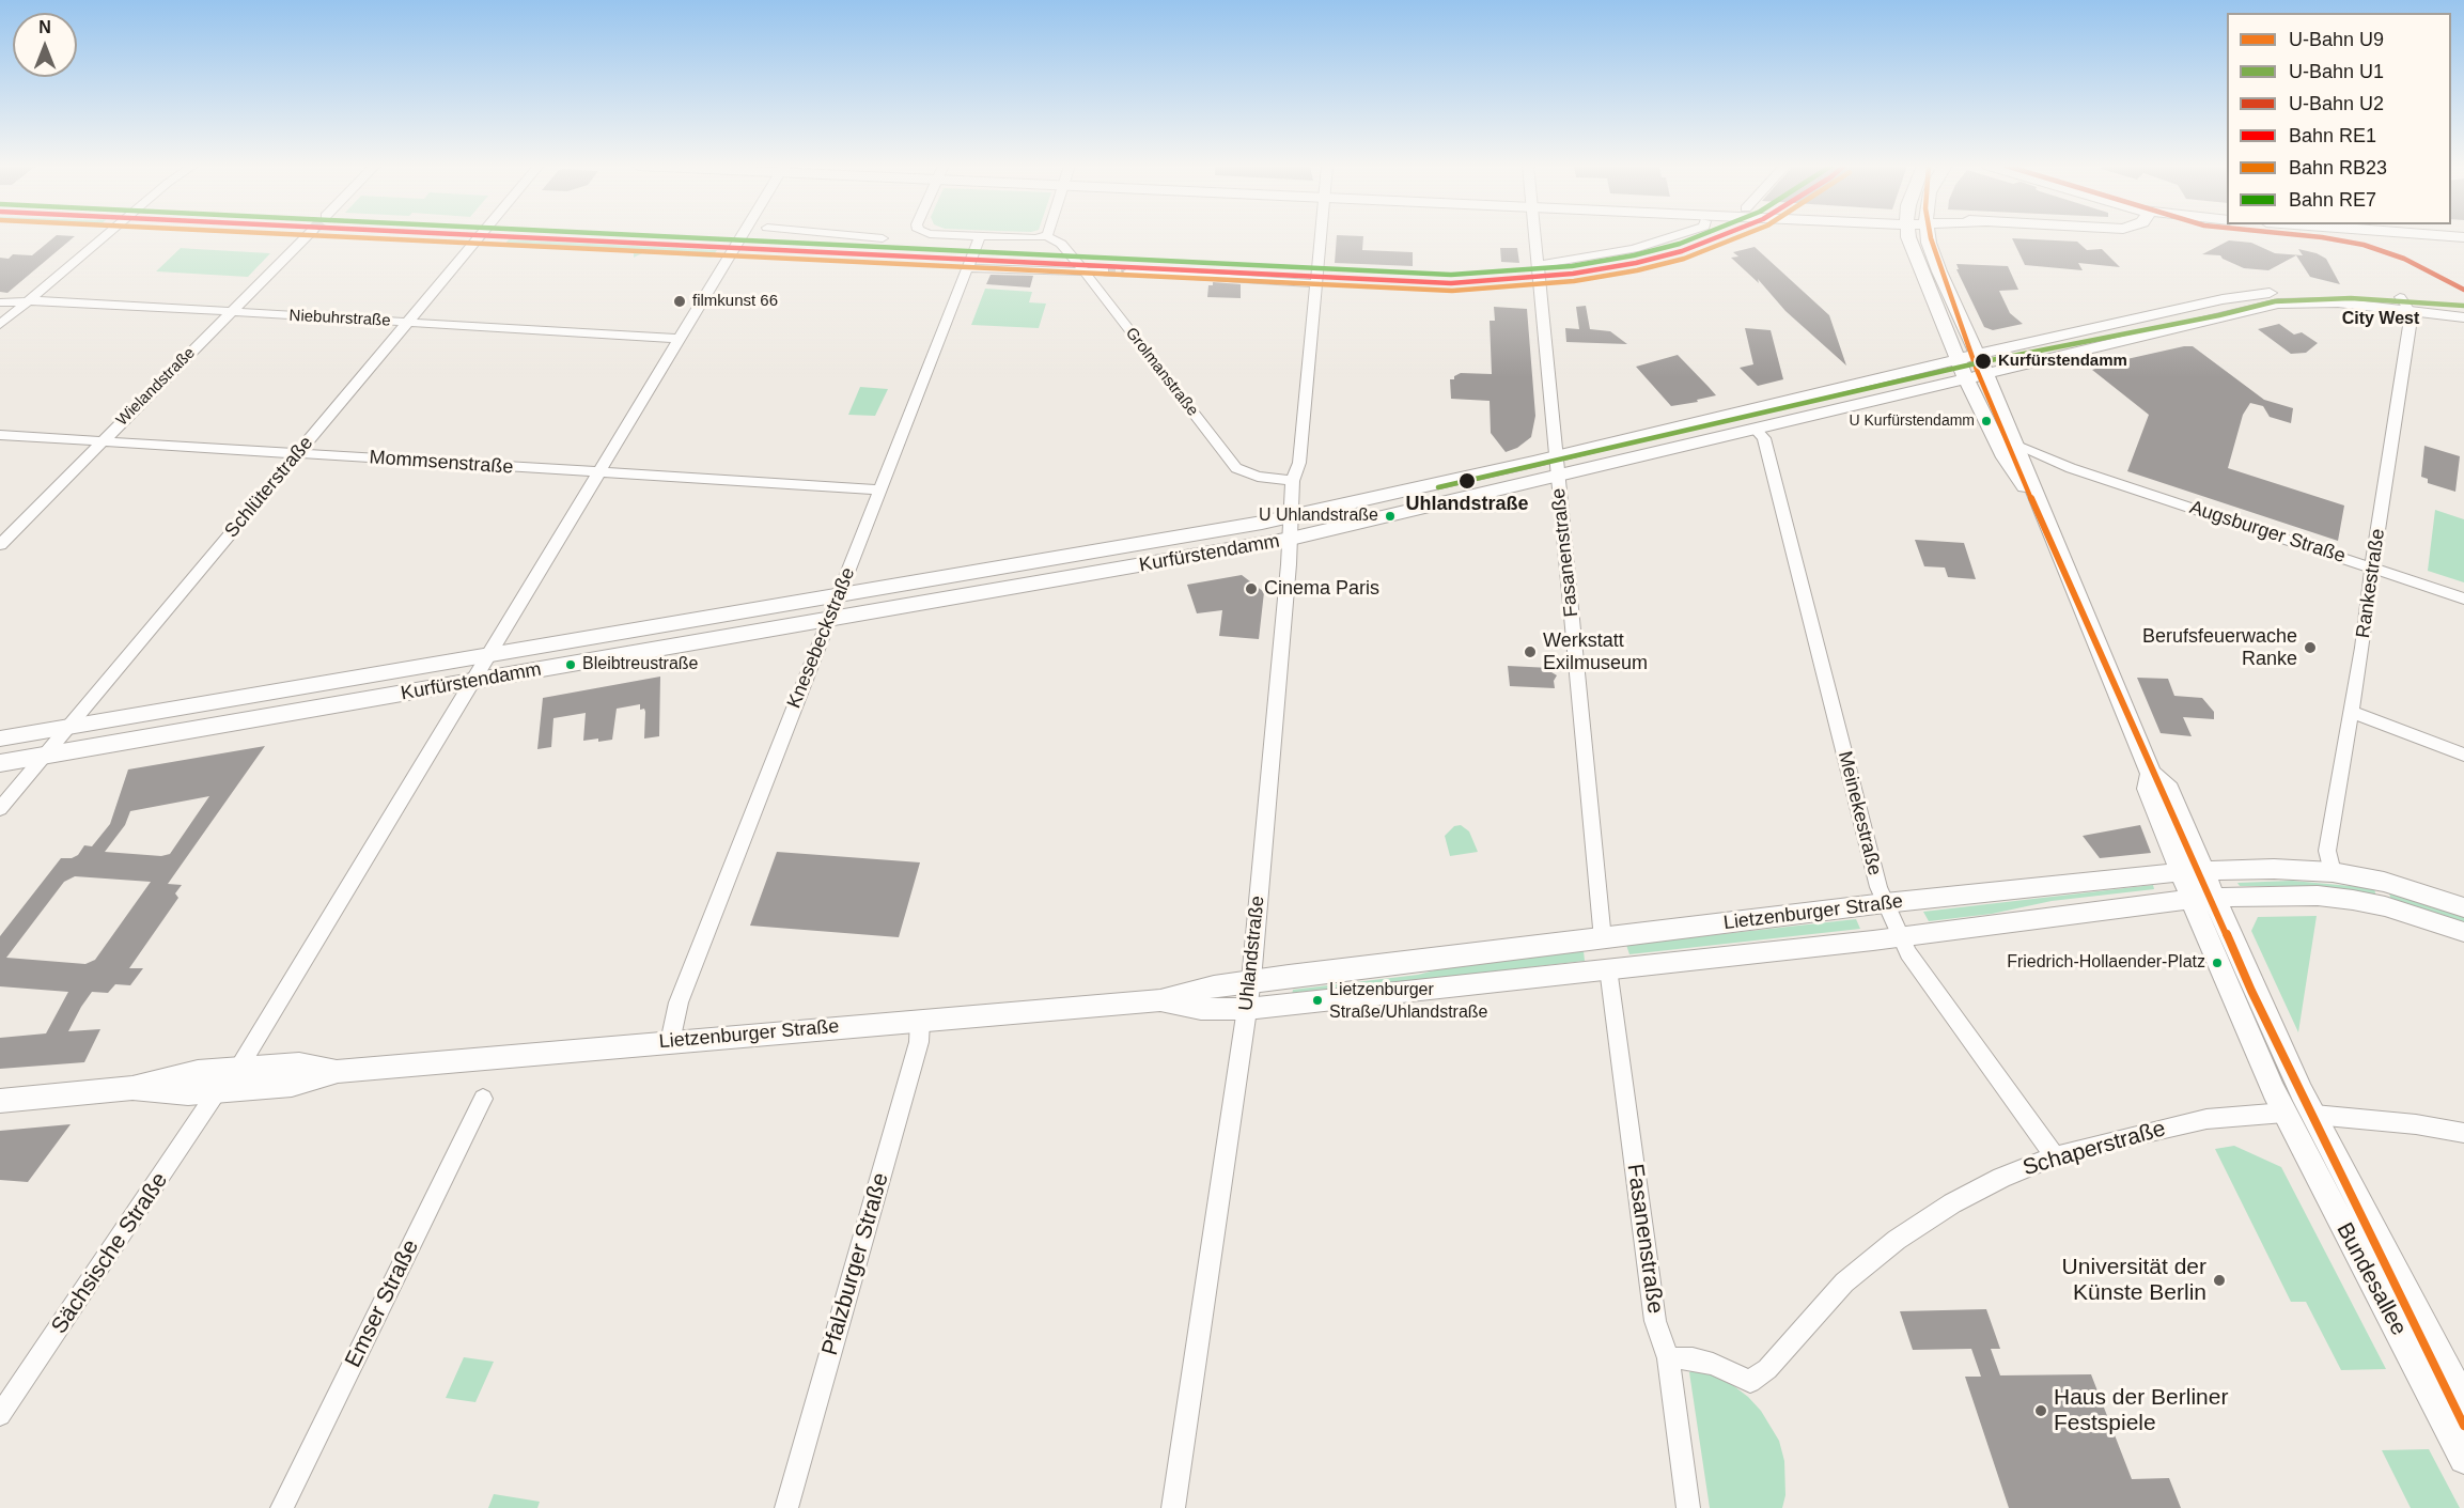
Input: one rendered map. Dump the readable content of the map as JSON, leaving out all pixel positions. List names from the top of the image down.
{
  "streets": {
    "main road": ["Kurfürstendamm", "Lietzenburger Straße", "Bundesallee"],
    "street": [
      "Niebuhrstraße",
      "Grolmanstraße",
      "Wielandstraße",
      "Mommsenstraße",
      "Schlüterstraße",
      "Augsburger Straße",
      "Fasanenstraße",
      "Rankestraße",
      "Knesebeckstraße",
      "Meinekestraße",
      "Uhlandstraße",
      "Schaperstraße",
      "Sächsische Straße",
      "Pfalzburger Straße",
      "Emser Straße"
    ]
  },
  "crossings": [
    ["Niebuhrstraße", "Wielandstraße"],
    ["Niebuhrstraße", "Schlüterstraße"],
    ["Grolmanstraße", "Uhlandstraße"],
    ["Wielandstraße", "Mommsenstraße"],
    ["Mommsenstraße", "Schlüterstraße"],
    ["Mommsenstraße", "Knesebeckstraße"],
    ["Schlüterstraße", "Kurfürstendamm"],
    ["Augsburger Straße", "Rankestraße"],
    ["Fasanenstraße", "Kurfürstendamm"],
    ["Fasanenstraße", "Lietzenburger Straße"],
    ["Fasanenstraße", "Schaperstraße"],
    ["Kurfürstendamm", "Rankestraße"],
    ["Kurfürstendamm", "Knesebeckstraße"],
    ["Kurfürstendamm", "Meinekestraße"],
    ["Kurfürstendamm", "Uhlandstraße"],
    ["Rankestraße", "Lietzenburger Straße"],
    ["Knesebeckstraße", "Lietzenburger Straße"],
    ["Meinekestraße", "Lietzenburger Straße"],
    ["Meinekestraße", "Schaperstraße"],
    ["Lietzenburger Straße", "Uhlandstraße"],
    ["Lietzenburger Straße", "Sächsische Straße"],
    ["Lietzenburger Straße", "Pfalzburger Straße"],
    ["Lietzenburger Straße", "Bundesallee"],
    ["Schaperstraße", "Bundesallee"]
  ],
  "districts": ["City West"],
  "places": [
    "filmkunst 66",
    "Kurfürstendamm",
    "U Kurfürstendamm",
    "Uhlandstraße",
    "U Uhlandstraße",
    "Cinema Paris",
    "Berufsfeuerwache Ranke",
    "Werkstatt Exilmuseum",
    "Bleibtreustraße",
    "Friedrich-Hollaender-Platz",
    "Lietzenburger Straße/Uhlandstraße",
    "Universität der Künste Berlin",
    "Haus der Berliner Festspiele"
  ],
  "lines": [
    "metro line U9",
    "metro line U2",
    "rail line RE1",
    "rail line RB23",
    "rail line RE7",
    "metro line U1"
  ],
  "legend": [
    "U-Bahn U9",
    "U-Bahn U1",
    "U-Bahn U2",
    "Bahn RE1",
    "Bahn RB23",
    "Bahn RE7"
  ],
  "north": "top"
}
